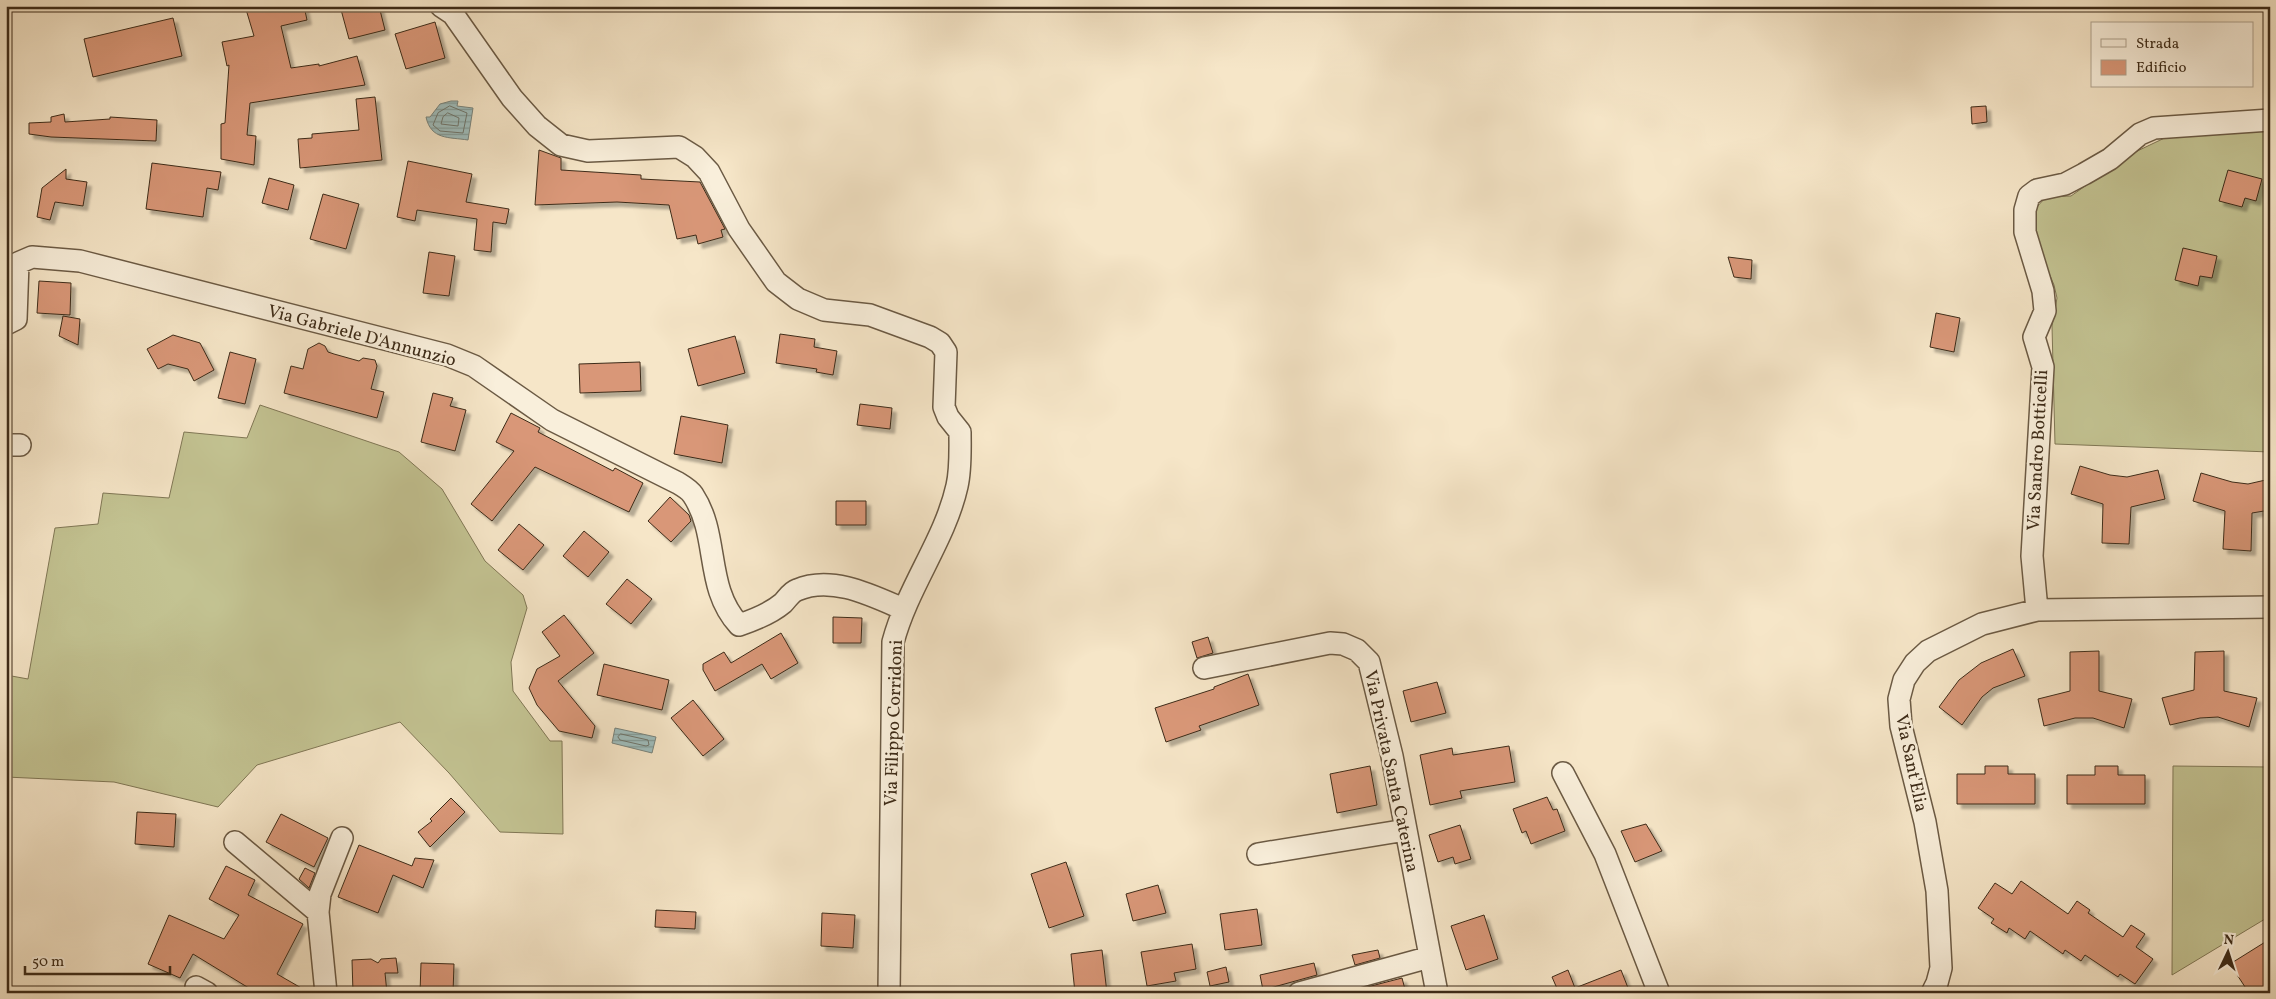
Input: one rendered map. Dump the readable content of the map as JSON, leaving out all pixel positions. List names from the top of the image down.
{
  "streets": {
    "street": [
      "Via Gabriele D'Annunzio",
      "Via Sandro Botticelli",
      "Via Filippo Corridoni",
      "Via Sant'Elia",
      "Via Privata Santa Caterina"
    ]
  },
  "crossings": [
    ["Via Gabriele D'Annunzio", "Via Filippo Corridoni"],
    ["Via Sandro Botticelli", "Via Sant'Elia"]
  ],
  "legend": ["Strada", "Edificio"],
  "scale_bar": "50 m",
  "north": "top"
}
